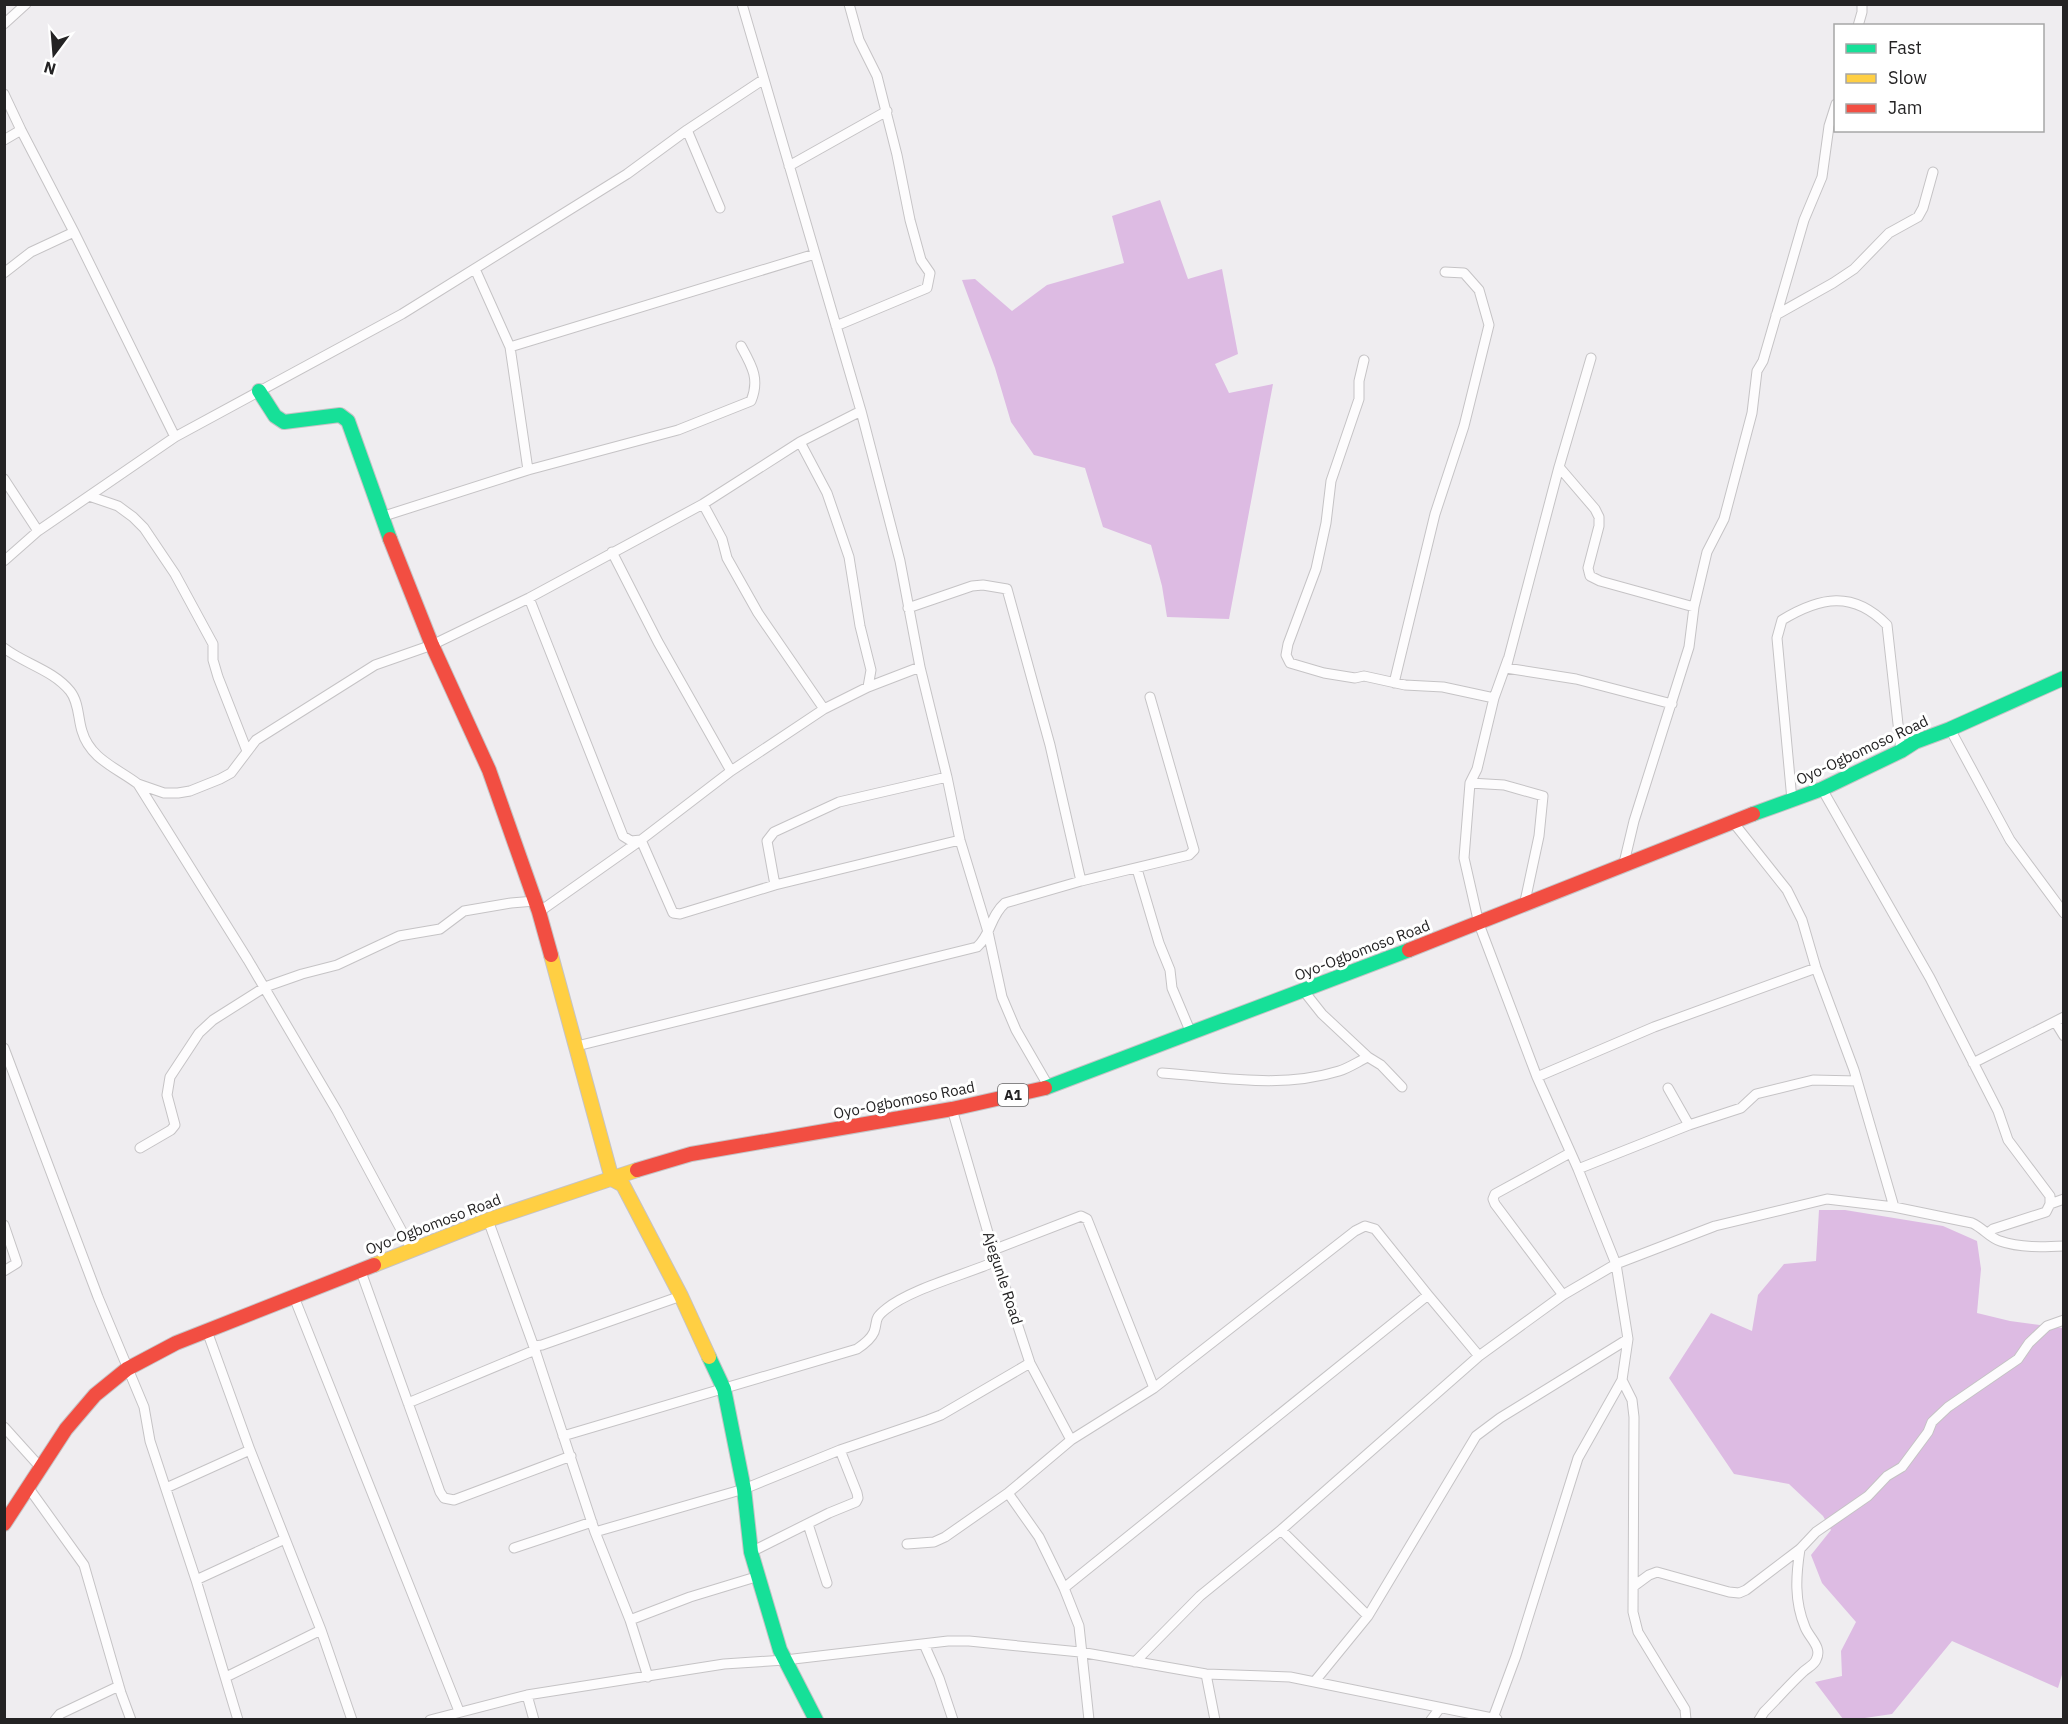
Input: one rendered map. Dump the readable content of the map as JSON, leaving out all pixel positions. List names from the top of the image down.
{
  "streets": {
    "main road": ["Oyo-Ogbomoso Road", "A1"],
    "street": ["Ajegunle Road"]
  },
  "crossings": [
    ["Oyo-Ogbomoso Road", "Ajegunle Road"]
  ],
  "legend": ["Fast", "Slow", "Jam"],
  "north": "bottom"
}
